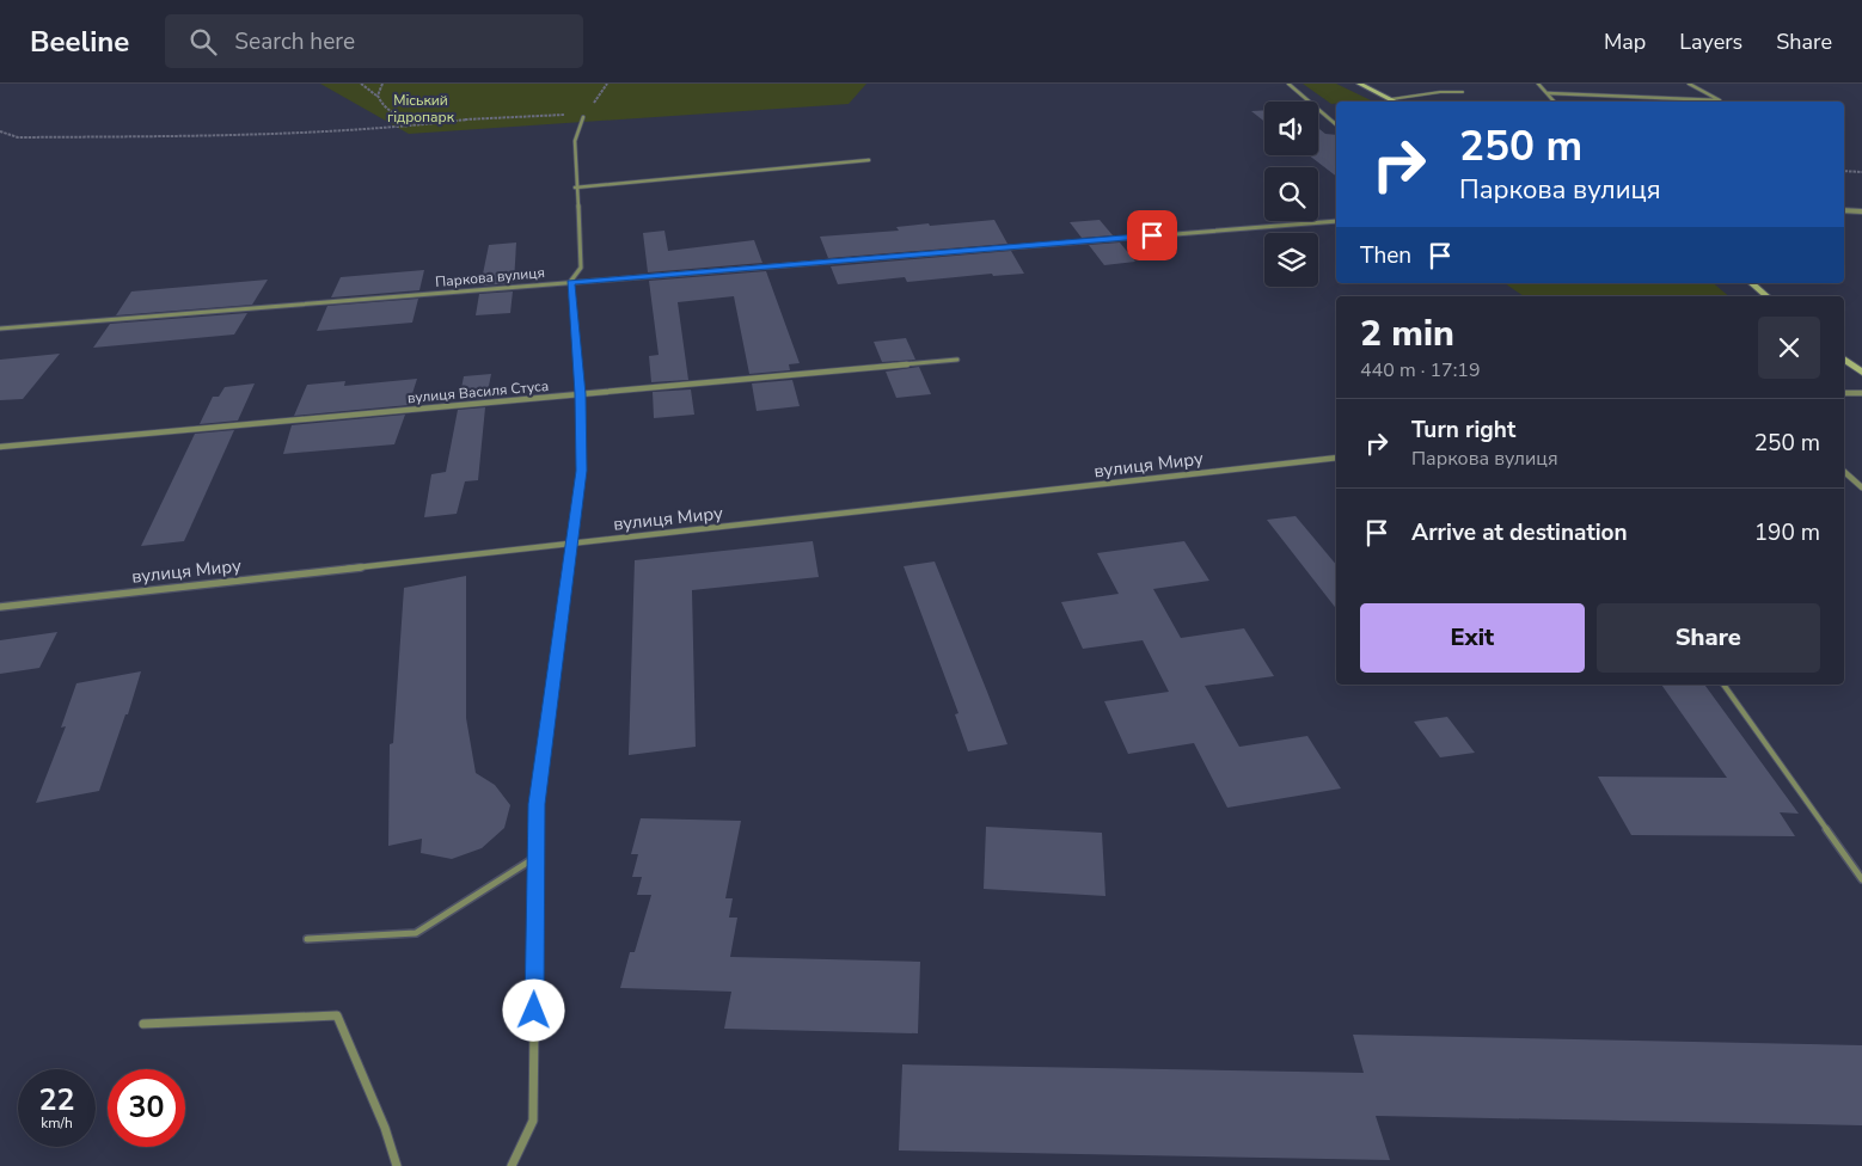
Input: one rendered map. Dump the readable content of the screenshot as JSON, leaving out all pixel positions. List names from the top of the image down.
{
  "streets": {
    "street": ["Паркова вулиця", "вулиця Василя Стуса", "вулиця Миру"]
  },
  "parks": ["Міський гідропарк"],
  "page": {
    "header": "Beeline",
    "search": "Search here",
    "nav": ["Map", "Layers", "Share"],
    "turn": ["250 m", "Паркова вулиця"],
    "then": "Then",
    "heading": ["2 min", "440 m · 17:19"],
    "list": [
      {
        "name": "Turn right",
        "note": "Паркова вулиця",
        "value": "250 m"
      },
      {
        "name": "Arrive at destination",
        "value": "190 m"
      }
    ],
    "buttons": ["Exit", "Share"],
    "speed": "22 km/h",
    "limit": "30"
  }
}
